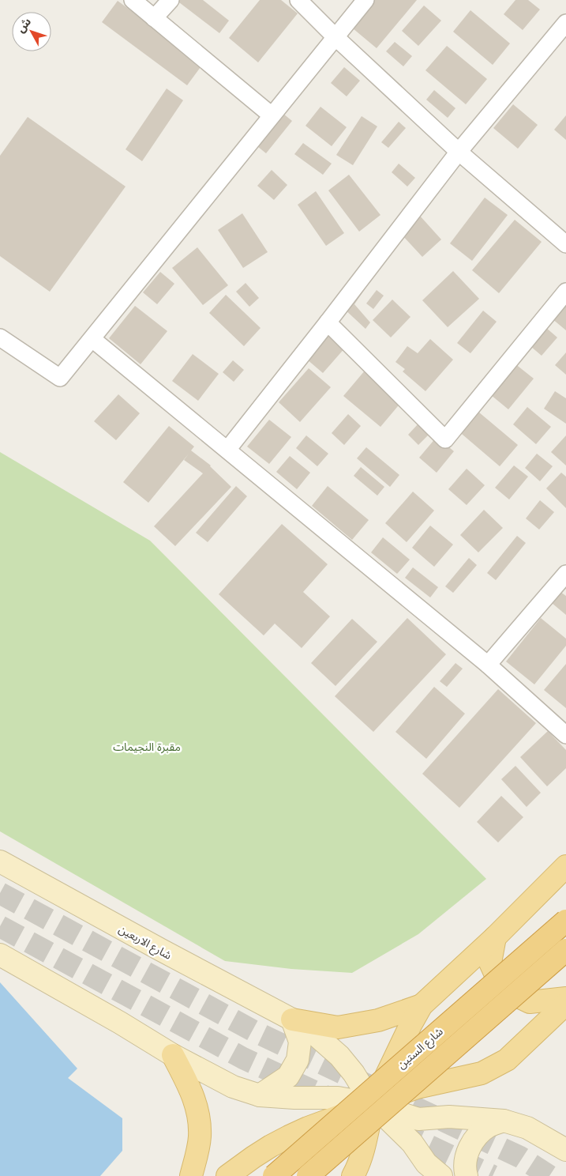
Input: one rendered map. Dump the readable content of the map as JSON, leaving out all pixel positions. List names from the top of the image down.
{
  "streets": {
    "highway": ["شارع الستين"],
    "main road": ["شارع الاربعين"]
  },
  "parks": ["مقبرة النجيمات"],
  "north": "top left"
}
